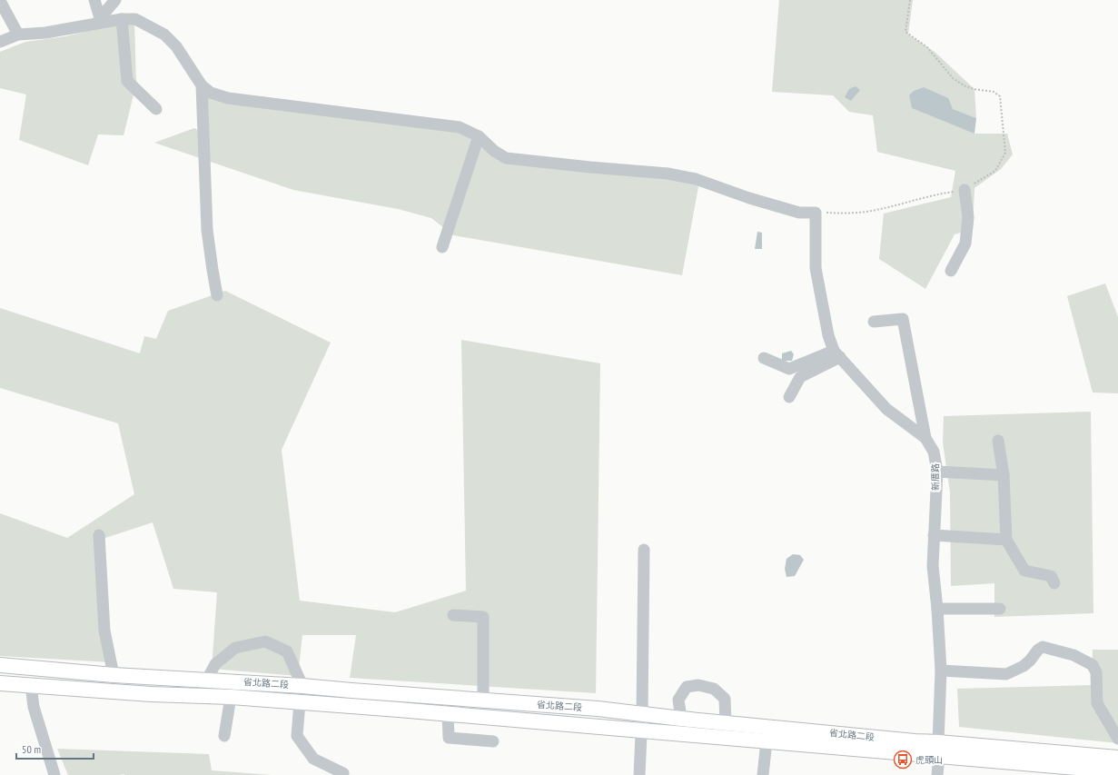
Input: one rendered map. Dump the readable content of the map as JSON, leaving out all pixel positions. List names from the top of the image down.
{
  "streets": {
    "main road": ["省北路二段"],
    "street": ["新厝路"]
  },
  "crossings": [
    ["新厝路", "省北路二段"]
  ],
  "places": {
    "bus stop": ["虎頭山"]
  },
  "scale_bar": "50 m"
}
